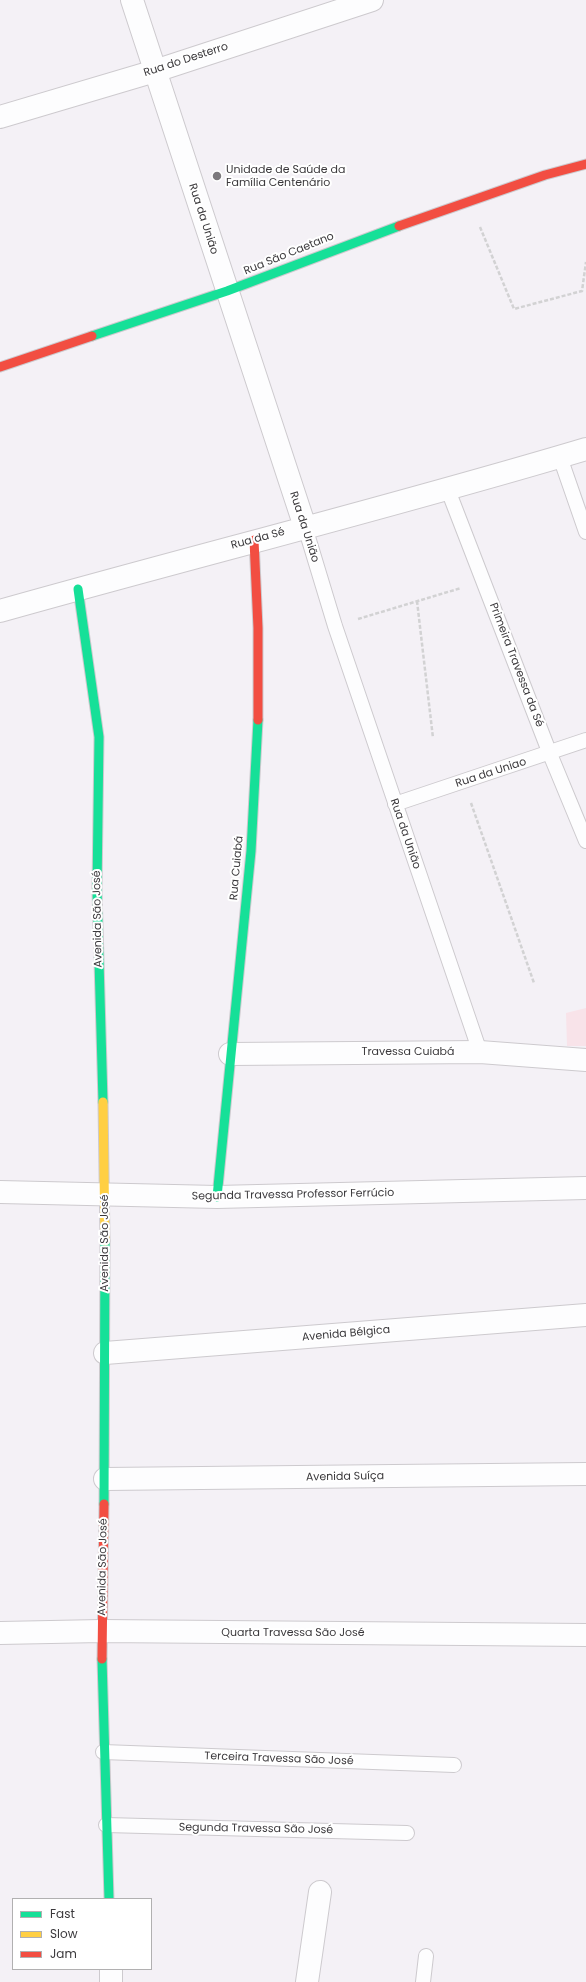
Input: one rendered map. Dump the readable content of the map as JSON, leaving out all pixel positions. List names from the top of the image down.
{
  "streets": {
    "street": [
      "Rua do Desterro",
      "Rua da União",
      "Rua São Caetano",
      "Rua da Sé",
      "Rua Cuiabá",
      "Avenida São José",
      "Travessa Cuiabá",
      "Segunda Travessa Professor Ferrúcio",
      "Avenida Bélgica",
      "Avenida Suíça",
      "Quarta Travessa São José"
    ],
    "lane": [
      "Primeira Travessa da Sé",
      "Rua da Uniao",
      "Terceira Travessa São José",
      "Segunda Travessa São José"
    ]
  },
  "crossings": [
    ["Rua do Desterro", "Rua da União"],
    ["Rua da União", "Rua São Caetano"],
    ["Rua da União", "Rua da Sé"],
    ["Rua da União", "Rua da Uniao"],
    ["Rua da União", "Travessa Cuiabá"],
    ["Rua da Sé", "Primeira Travessa da Sé"],
    ["Rua da Sé", "Rua Cuiabá"],
    ["Rua da Sé", "Avenida São José"],
    ["Primeira Travessa da Sé", "Rua da Uniao"],
    ["Rua Cuiabá", "Travessa Cuiabá"],
    ["Rua Cuiabá", "Segunda Travessa Professor Ferrúcio"],
    ["Avenida São José", "Segunda Travessa Professor Ferrúcio"],
    ["Avenida São José", "Avenida Bélgica"],
    ["Avenida São José", "Avenida Suíça"],
    ["Avenida São José", "Quarta Travessa São José"],
    ["Avenida São José", "Terceira Travessa São José"],
    ["Avenida São José", "Segunda Travessa São José"]
  ],
  "places": ["Unidade de Saúde da Família Centenário"],
  "legend": ["Fast", "Slow", "Jam"]
}
